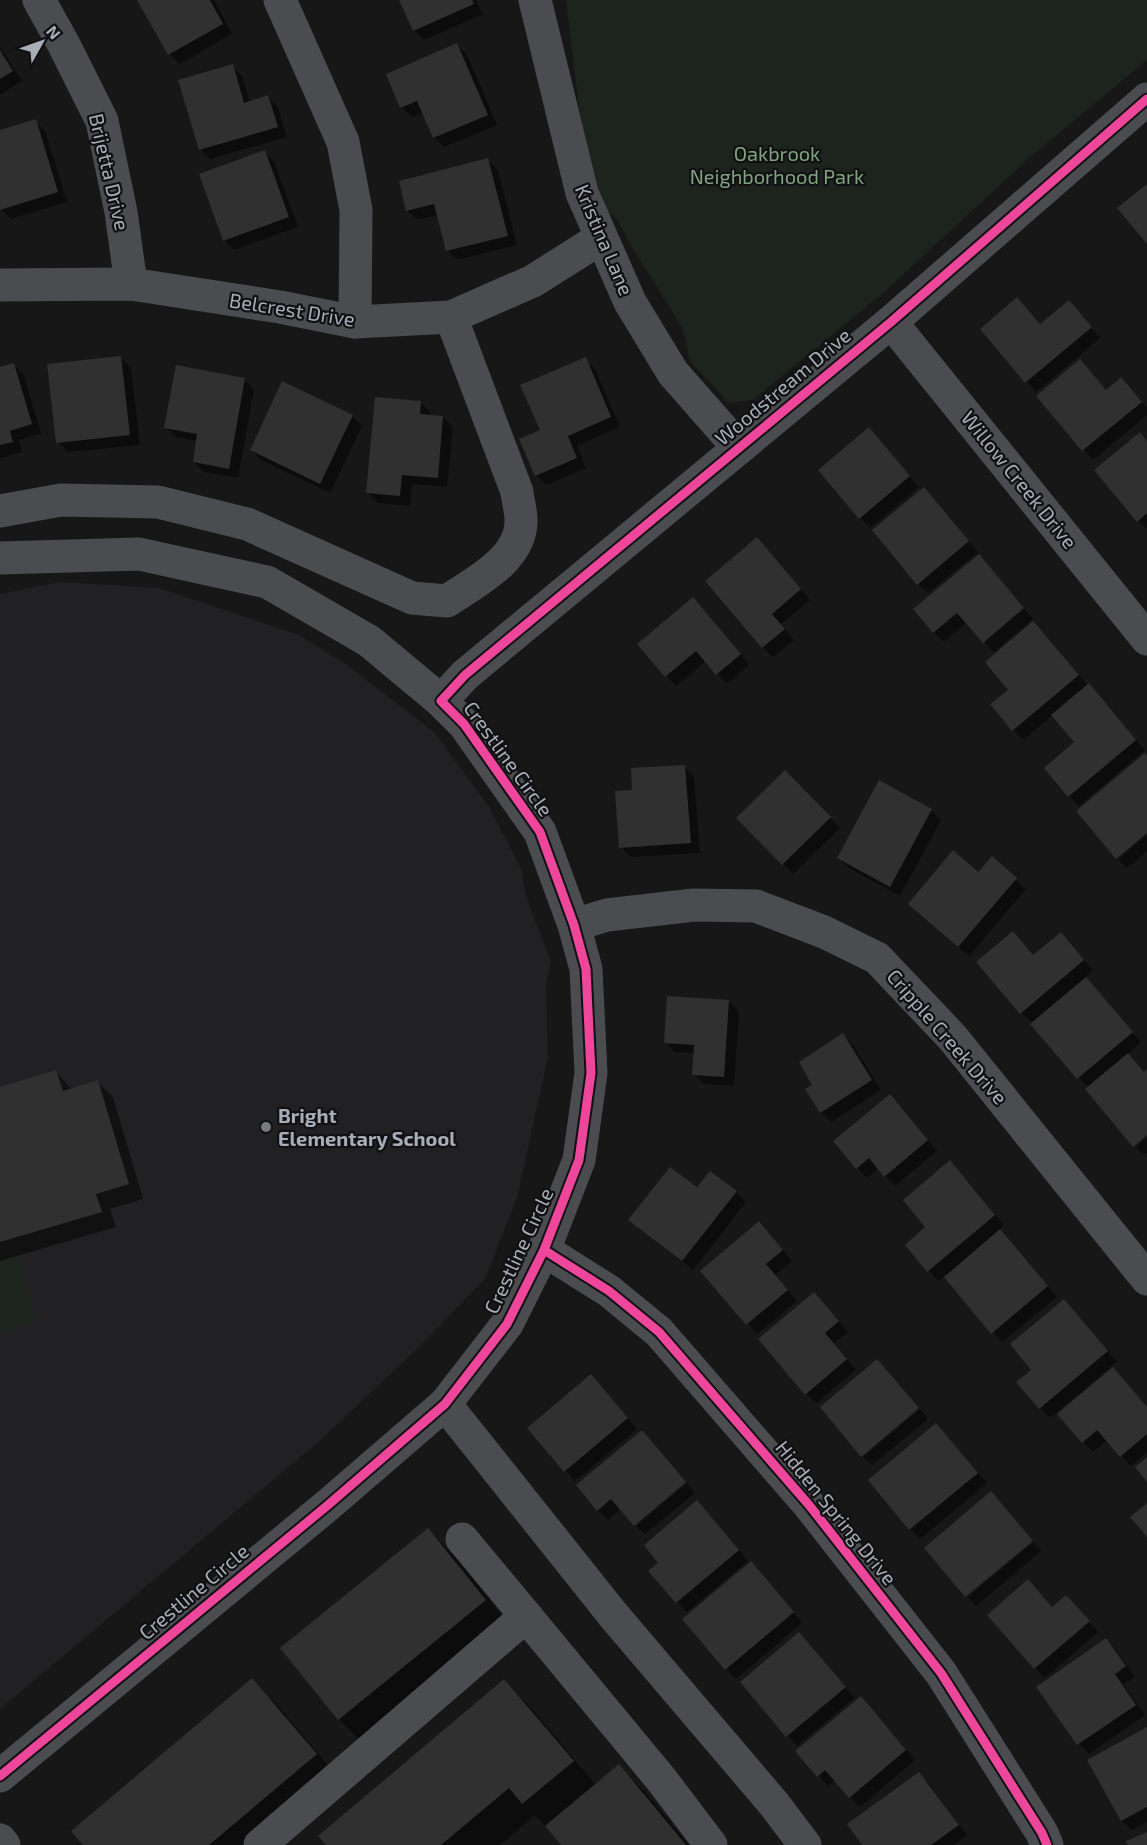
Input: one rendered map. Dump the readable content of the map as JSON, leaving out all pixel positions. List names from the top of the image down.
{
  "streets": {
    "street": [
      "Brijetta Drive",
      "Kristina Lane",
      "Belcrest Drive",
      "Woodstream Drive",
      "Willow Creek Drive",
      "Crestline Circle",
      "Cripple Creek Drive",
      "Hidden Spring Drive"
    ]
  },
  "crossings": [
    ["Brijetta Drive", "Belcrest Drive"],
    ["Kristina Lane", "Belcrest Drive"],
    ["Kristina Lane", "Woodstream Drive"],
    ["Woodstream Drive", "Willow Creek Drive"],
    ["Woodstream Drive", "Crestline Circle"],
    ["Crestline Circle", "Cripple Creek Drive"],
    ["Crestline Circle", "Hidden Spring Drive"]
  ],
  "parks": ["Oakbrook Neighborhood Park"],
  "places": ["Bright Elementary School"],
  "north": "top right"
}
